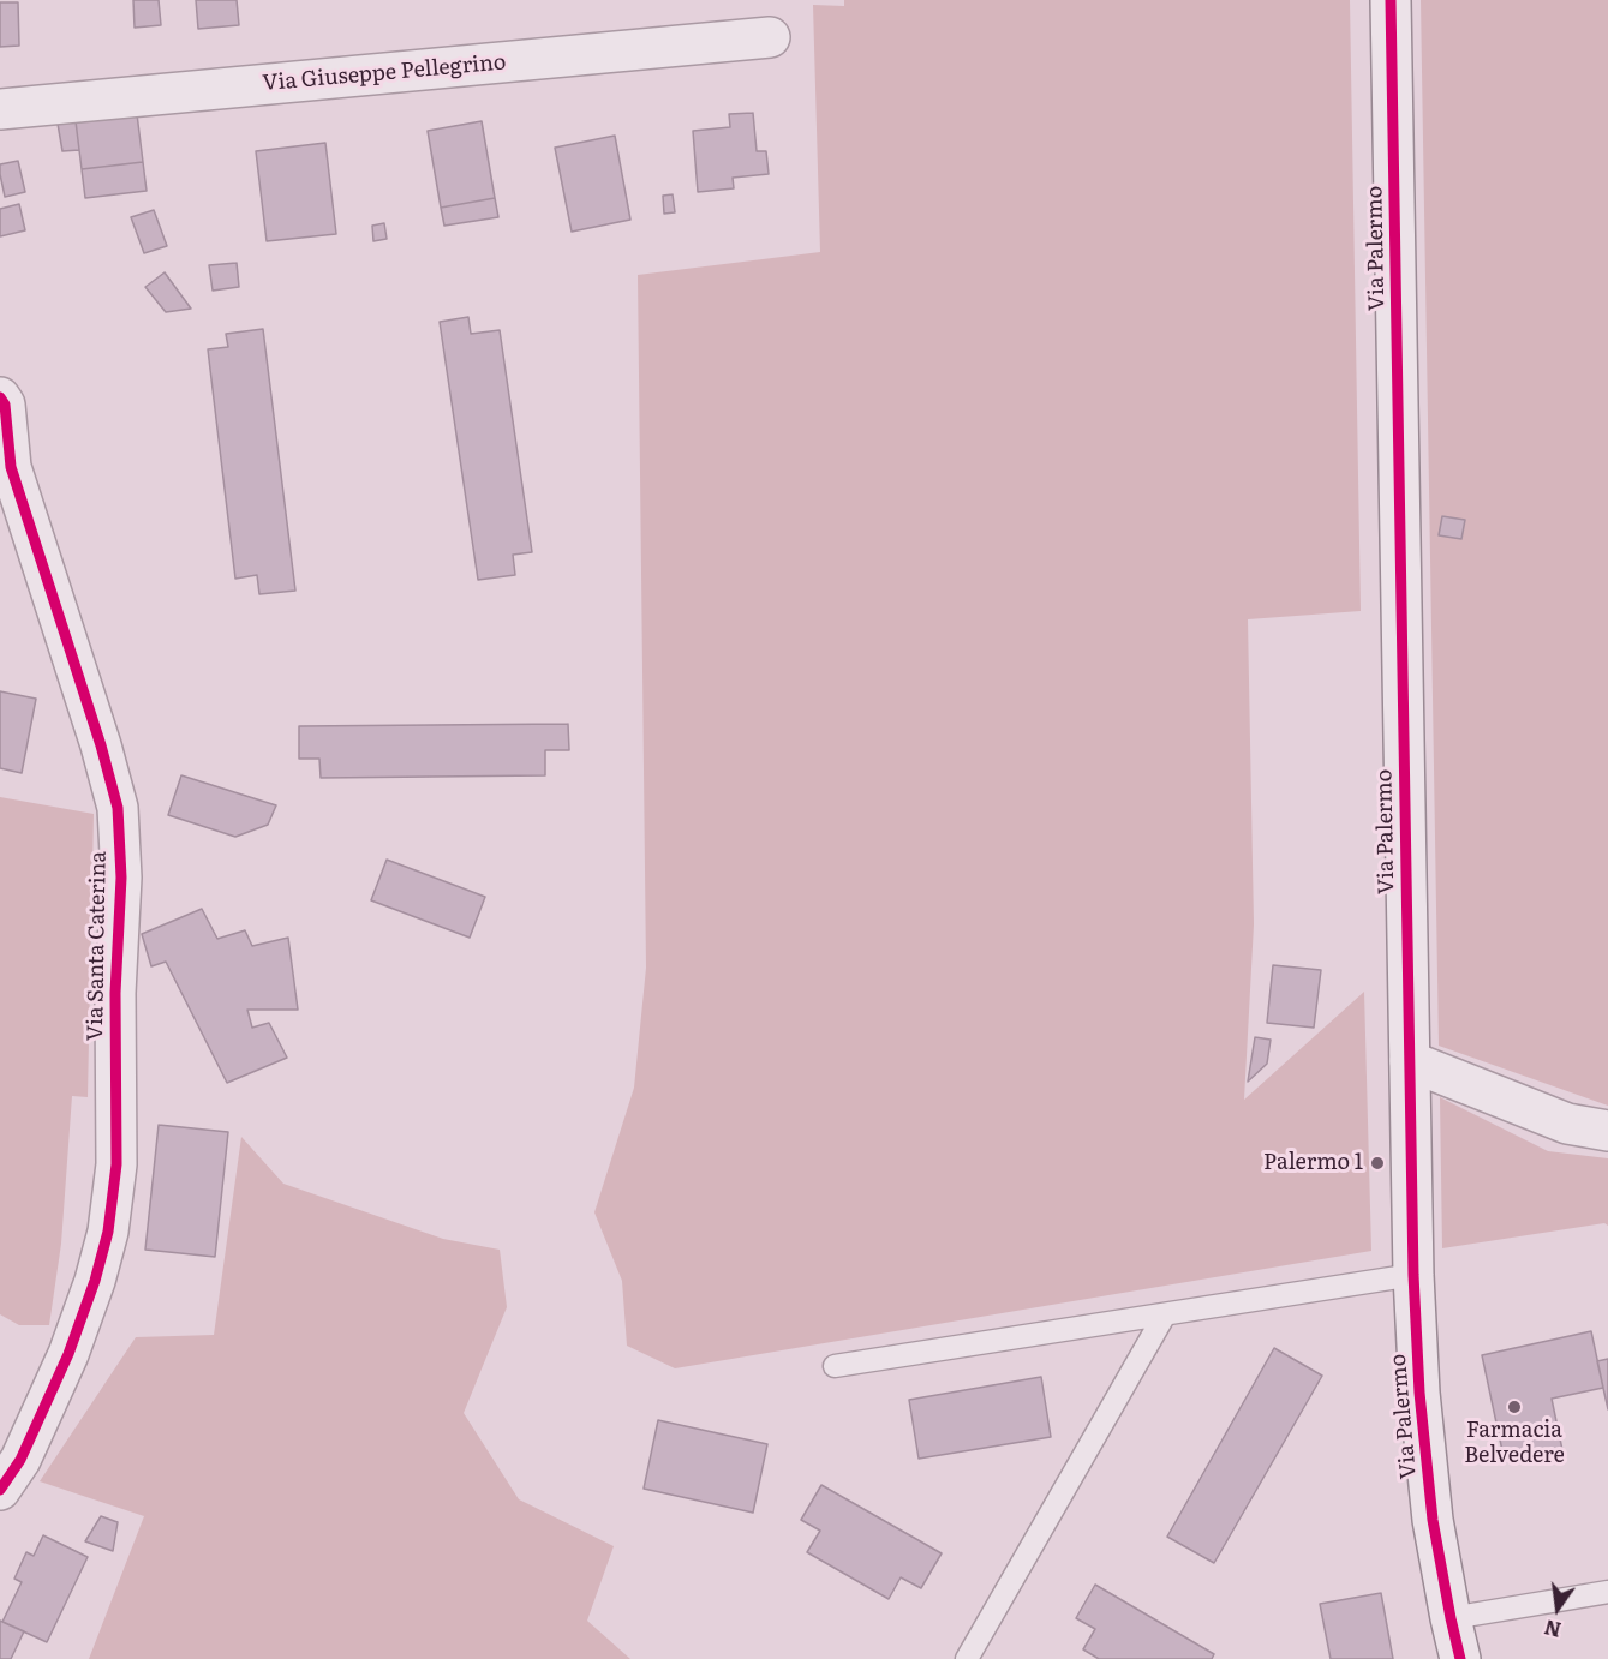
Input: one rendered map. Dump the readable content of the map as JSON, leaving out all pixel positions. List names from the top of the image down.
{
  "streets": {
    "street": ["Via Giuseppe Pellegrino", "Via Palermo", "Via Santa Caterina"]
  },
  "places": ["Palermo 1", "Farmacia Belvedere"],
  "north": "bottom"
}
